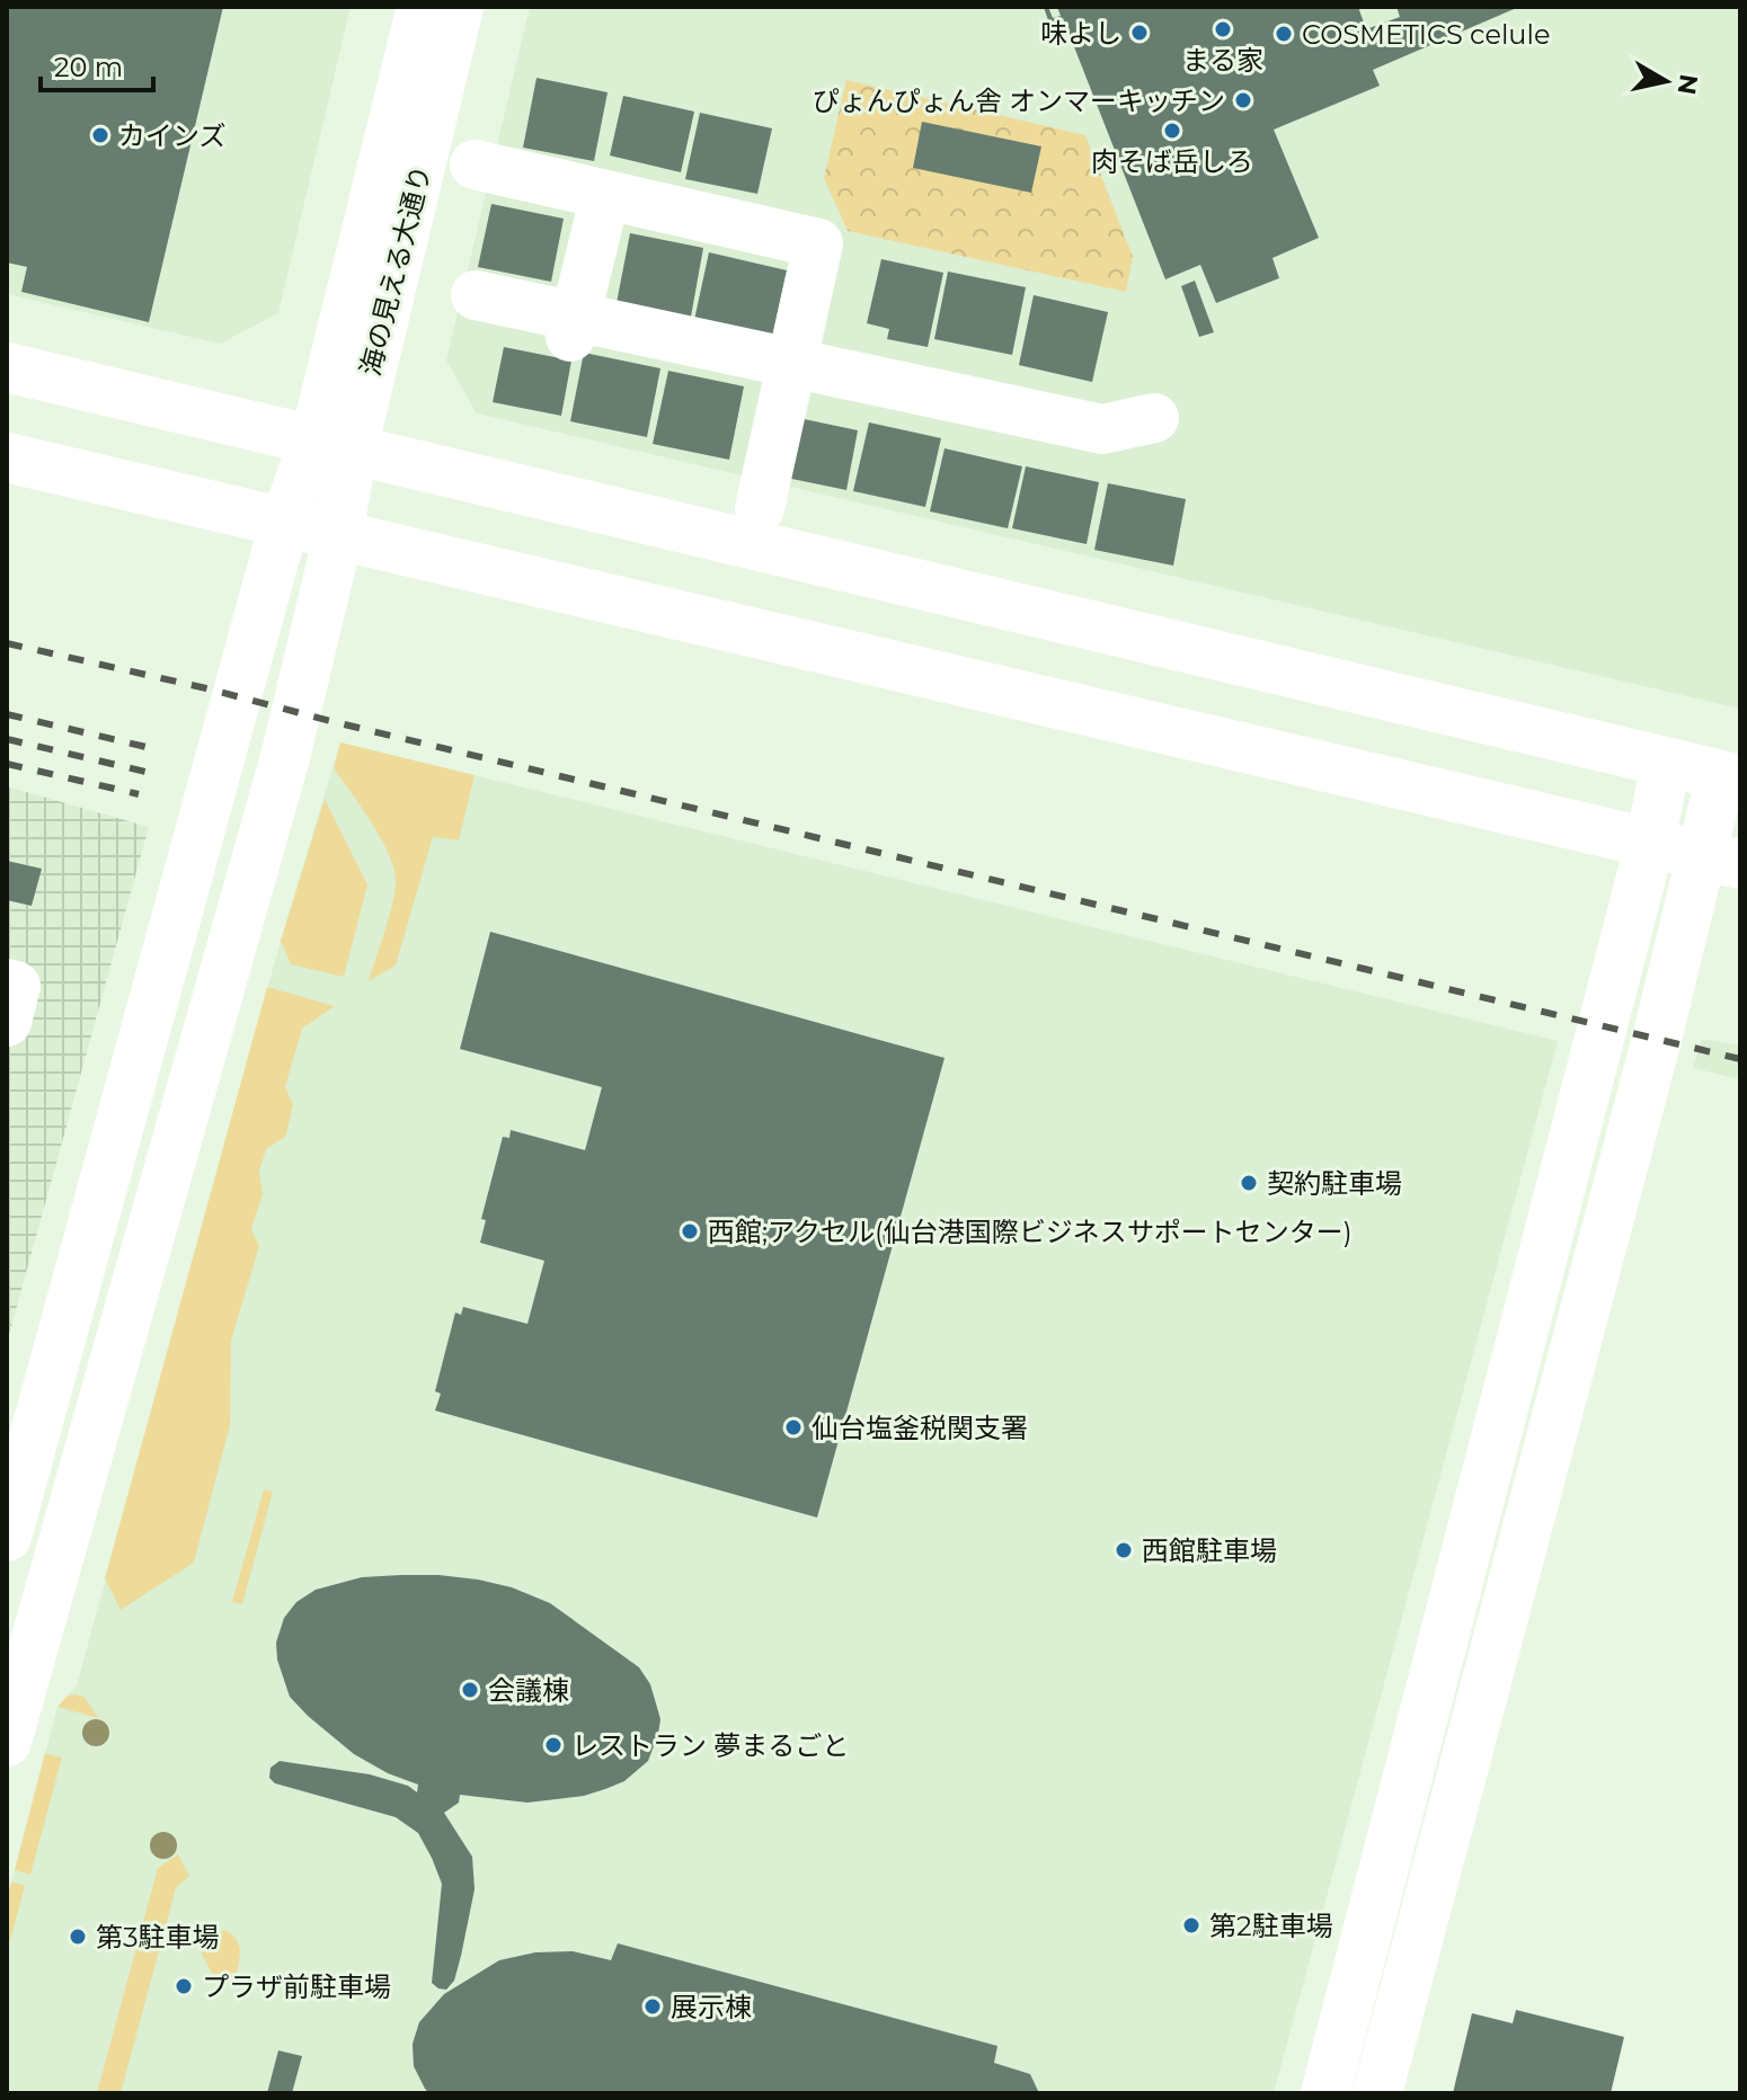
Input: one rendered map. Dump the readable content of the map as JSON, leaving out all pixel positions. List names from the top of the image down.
{
  "streets": {
    "street": ["海の見える大通り"]
  },
  "places": [
    "まる家",
    "味よし",
    "COSMETICS celule",
    "ぴょんぴょん舎 オンマーキッチン",
    "肉そば岳しろ",
    "カインズ",
    "契約駐車場",
    "西館;アクセル(仙台港国際ビジネスサポートセンター)",
    "仙台塩釜税関支署",
    "西館駐車場",
    "会議棟",
    "レストラン 夢まるごと",
    "第2駐車場",
    "第3駐車場",
    "プラザ前駐車場",
    "展示棟"
  ],
  "scale_bar": "20 m",
  "north": "right"
}
